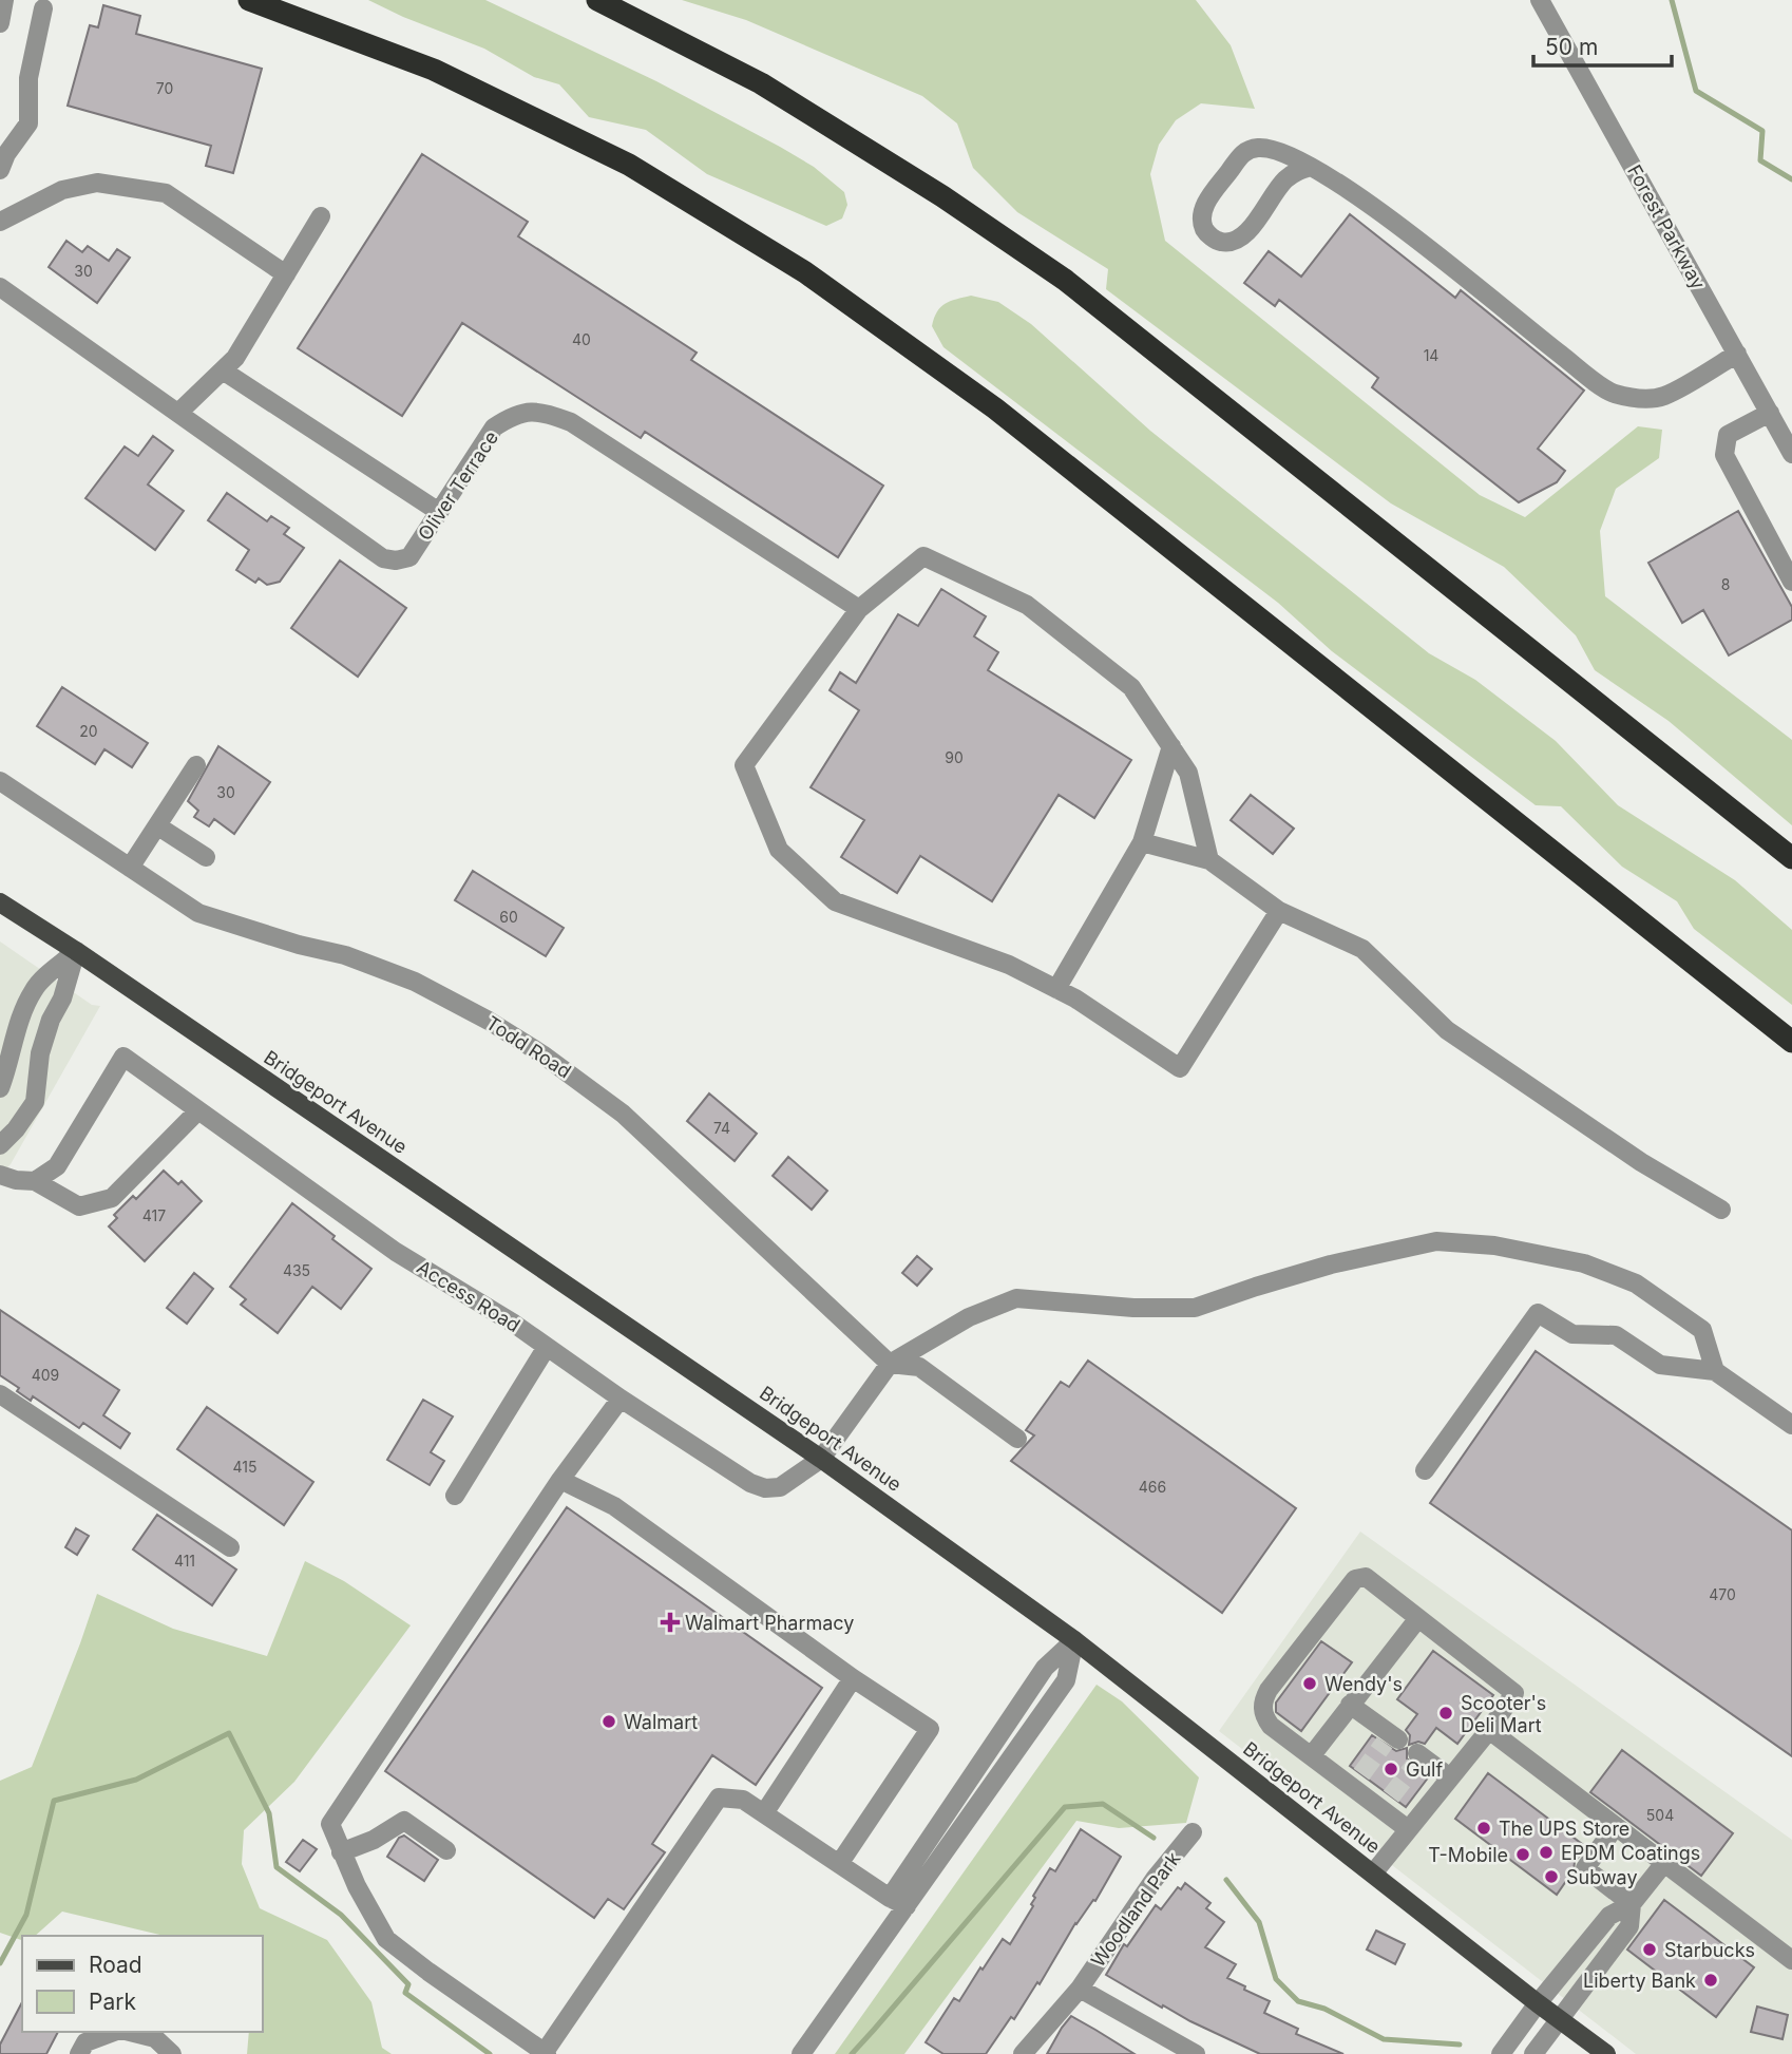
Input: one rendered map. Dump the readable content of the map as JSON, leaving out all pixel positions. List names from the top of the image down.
{
  "streets": {
    "main road": ["Bridgeport Avenue"],
    "street": [
      "Forest Parkway",
      "Oliver Terrace",
      "Todd Road",
      "Access Road",
      "Woodland Park"
    ]
  },
  "crossings": [
    ["Bridgeport Avenue", "Access Road"]
  ],
  "places": {
    "health": ["Walmart Pharmacy"],
    "other": [
      "Wendy's",
      "Scooter's Deli Mart",
      "Walmart",
      "Gulf",
      "The UPS Store",
      "EPDM Coatings",
      "T-Mobile",
      "Subway",
      "Starbucks",
      "Liberty Bank"
    ]
  },
  "house_numbers": [
    "70",
    "30",
    "40",
    "14",
    "8",
    "20",
    "90",
    "30",
    "60",
    "74",
    "417",
    "435",
    "409",
    "415",
    "466",
    "411",
    "470",
    "504"
  ],
  "legend": ["Road", "Park"],
  "scale_bar": "50 m"
}
